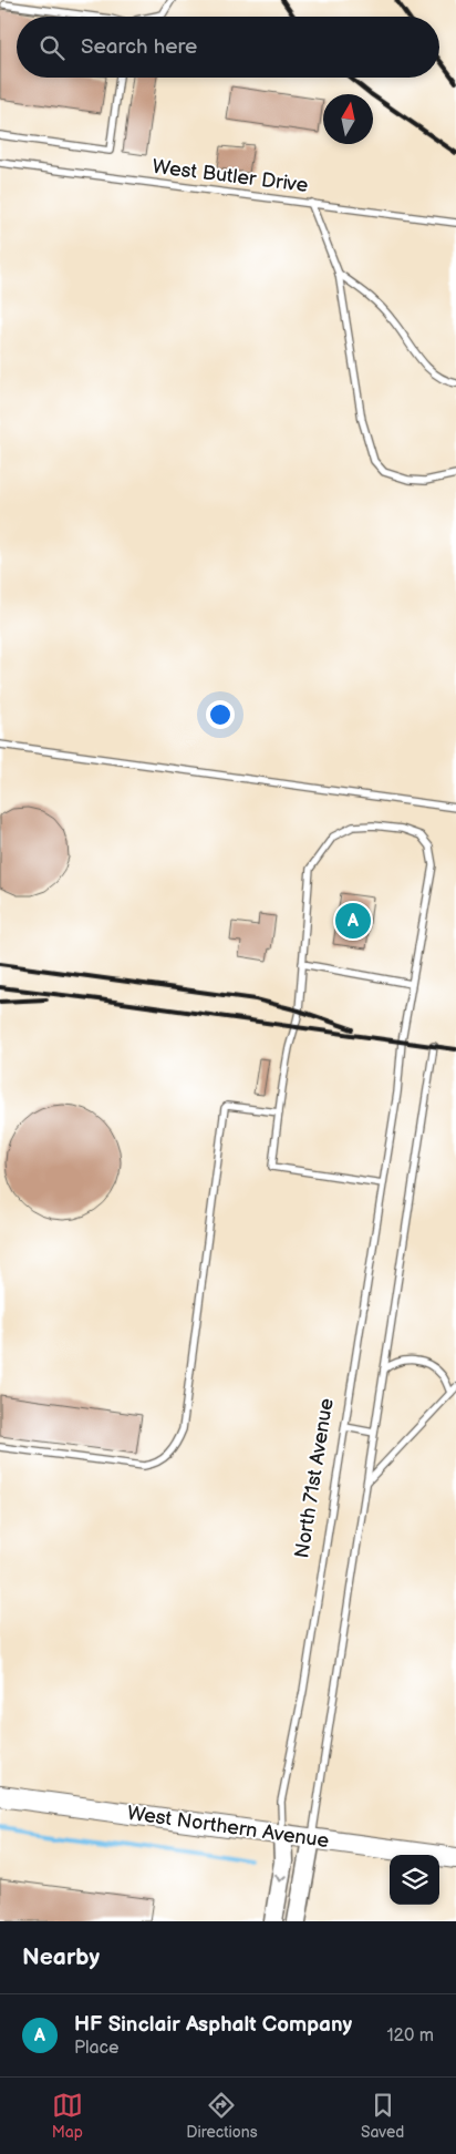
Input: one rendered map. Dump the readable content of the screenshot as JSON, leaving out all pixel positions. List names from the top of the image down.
{
  "streets": {
    "main road": ["West Northern Avenue"],
    "street": ["North 71st Avenue"],
    "lane": ["West Butler Drive"]
  },
  "crossings": [
    ["North 71st Avenue", "West Northern Avenue"]
  ],
  "north": "top",
  "page": {
    "search": "Search here",
    "pins": "A",
    "heading": "Nearby",
    "list": [
      {
        "mark": "A",
        "name": "HF Sinclair Asphalt Company",
        "note": "Place",
        "value": "120 m"
      }
    ],
    "nav": ["Map", "Directions", "Saved"]
  }
}
